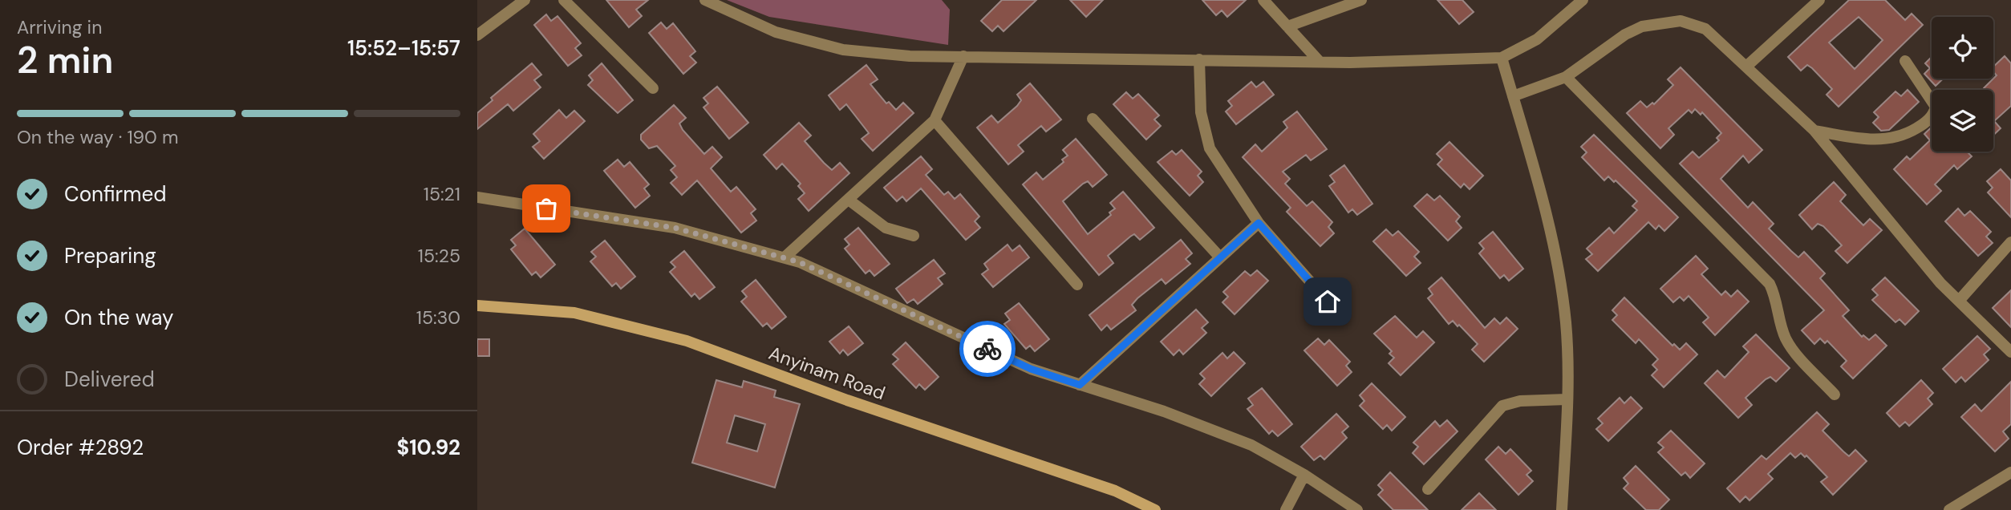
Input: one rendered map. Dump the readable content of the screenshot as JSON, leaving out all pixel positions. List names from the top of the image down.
{
  "streets": {
    "street": ["Anyinam Road"]
  },
  "page": {
    "heading": ["2 min", "Arriving in", "15:52–15:57"],
    "panel": ["Order #2892", "$10.92"],
    "bar": "On the way · 190 m",
    "list": [
      ["Confirmed", "15:21"],
      ["Preparing", "15:25"],
      ["On the way", "15:30"],
      "Delivered"
    ]
  }
}
